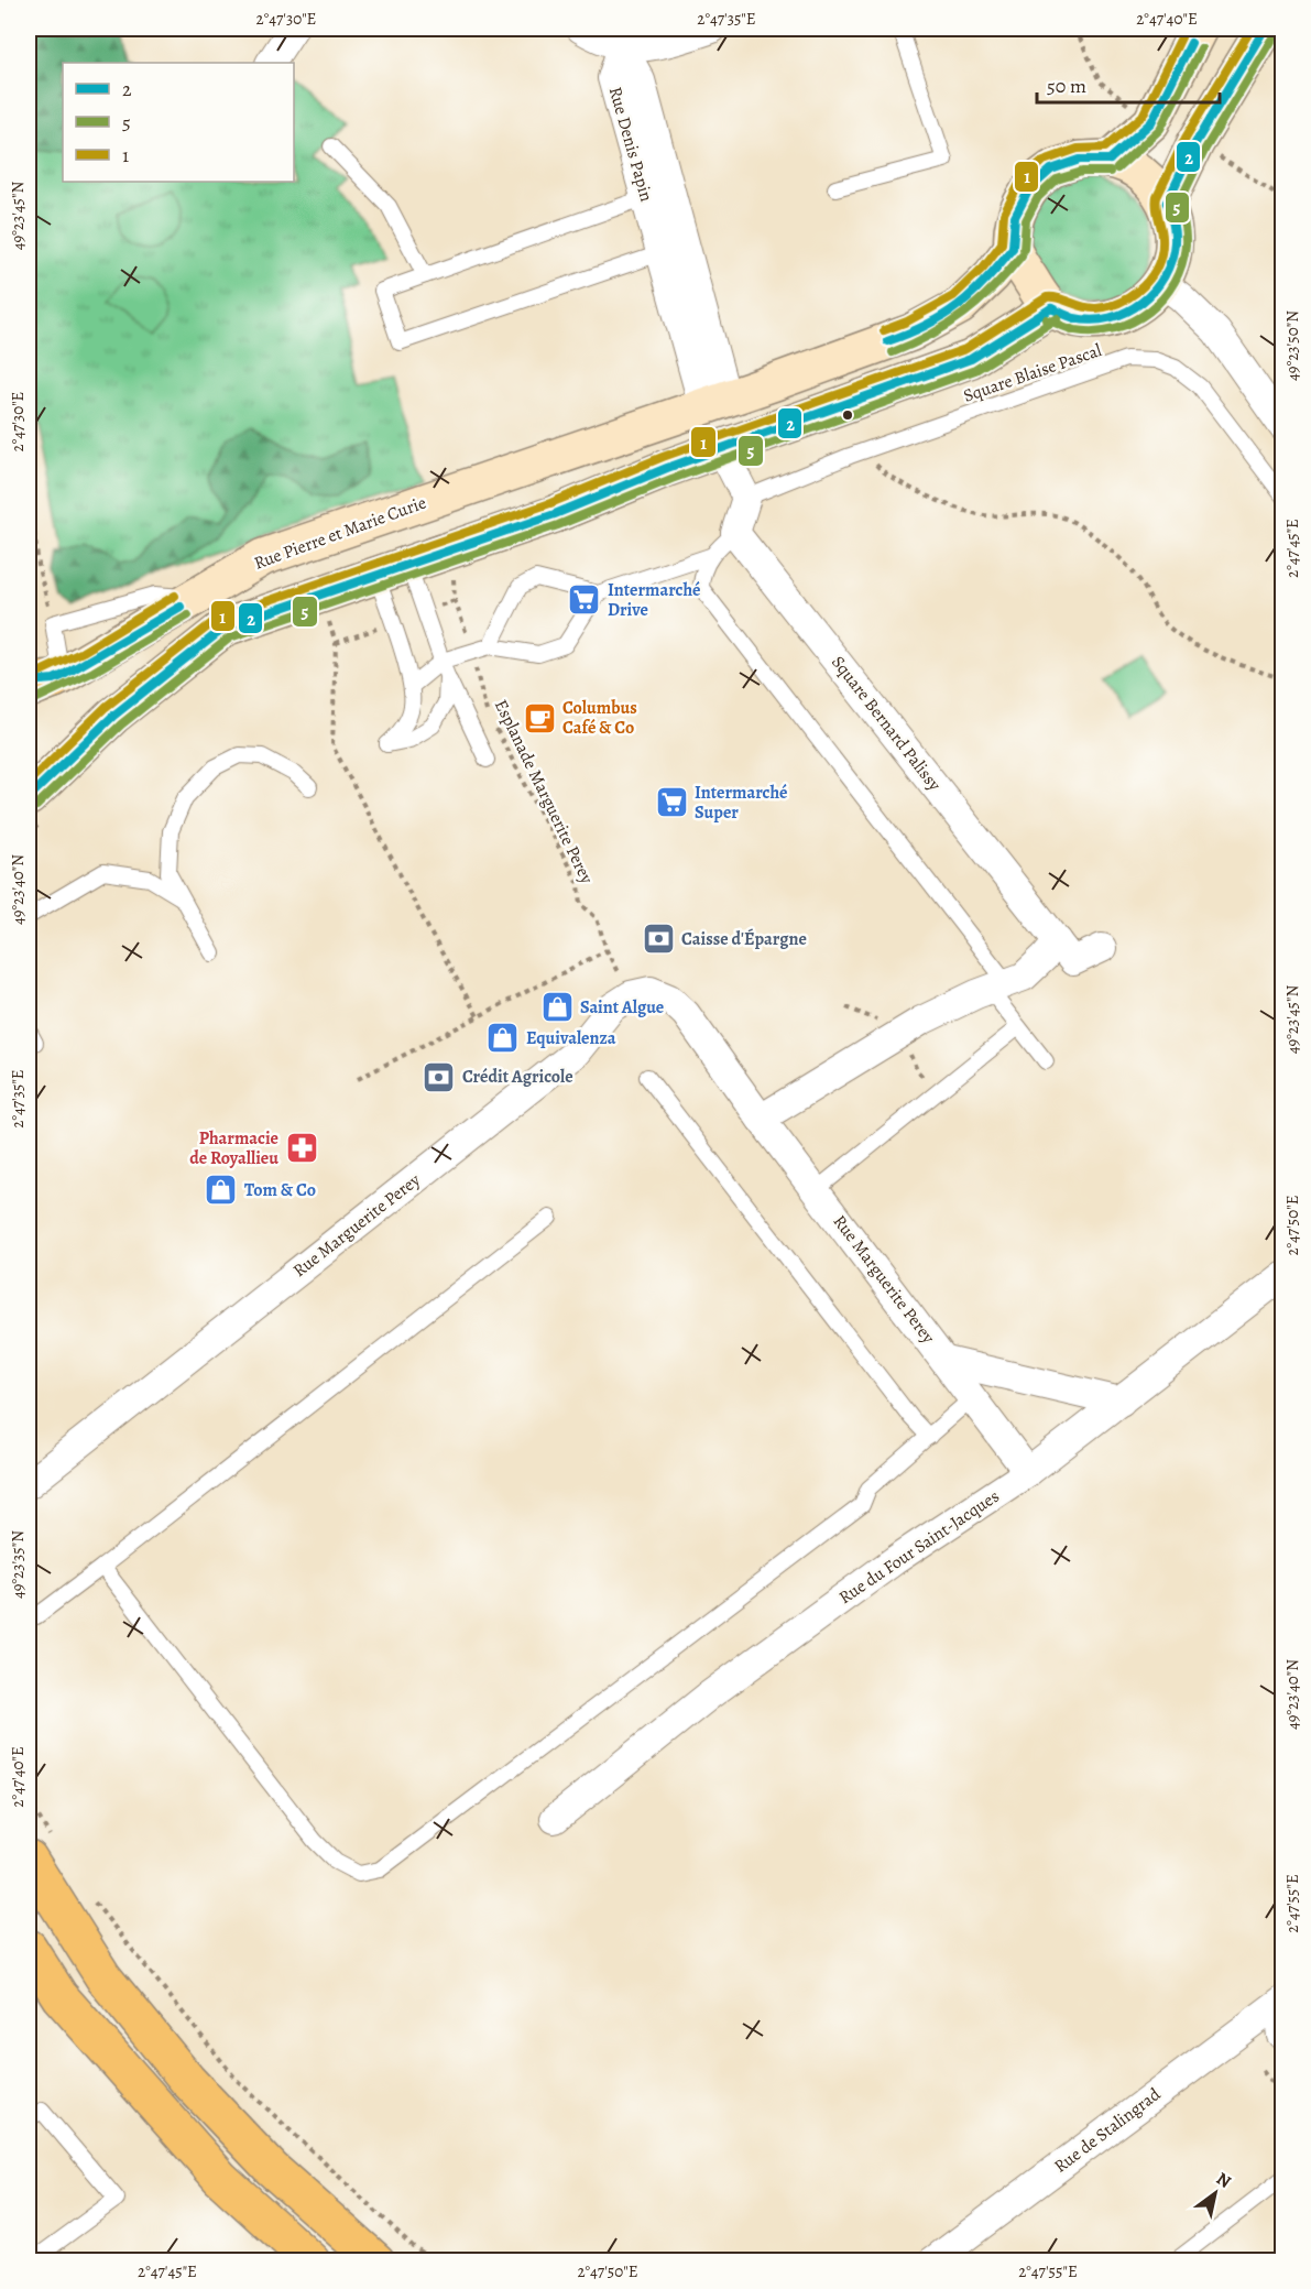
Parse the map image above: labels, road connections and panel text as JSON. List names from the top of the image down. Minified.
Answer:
{"streets":{"main road":["Rue Pierre et Marie Curie"],"street":["Rue Denis Papin","Square Bernard Palissy","Rue Marguerite Perey","Rue du Four Saint-Jacques","Rue de Stalingrad"],"lane":["Square Blaise Pascal"],"path":["Esplanade Marguerite Perey"]},"crossings":[["Rue Denis Papin","Rue Pierre et Marie Curie"],["Esplanade Marguerite Perey","Rue Marguerite Perey"],["Rue Marguerite Perey","Rue du Four Saint-Jacques"]],"places":{"supermarket":["Intermarché Drive","Intermarché Super"],"cafe":["Columbus Café & Co"],"bank":["Caisse d'Épargne","Crédit Agricole"],"shop":["Saint Algue","Equivalenza","Tom & Co"],"pharmacy":["Pharmacie de Royallieu"]},"lines":["transit line 2","transit line 1","transit line 5"],"legend":["2","5","1"],"scale_bar":"50 m","north":"top right","coordinates":["2°47'30\"E","2°47'35\"E","2°47'40\"E","49°23'45\"N","49°23'50\"N","2°47'45\"E","49°23'40\"N","2°47'50\"E","49°23'35\"N","2°47'55\"E"]}
